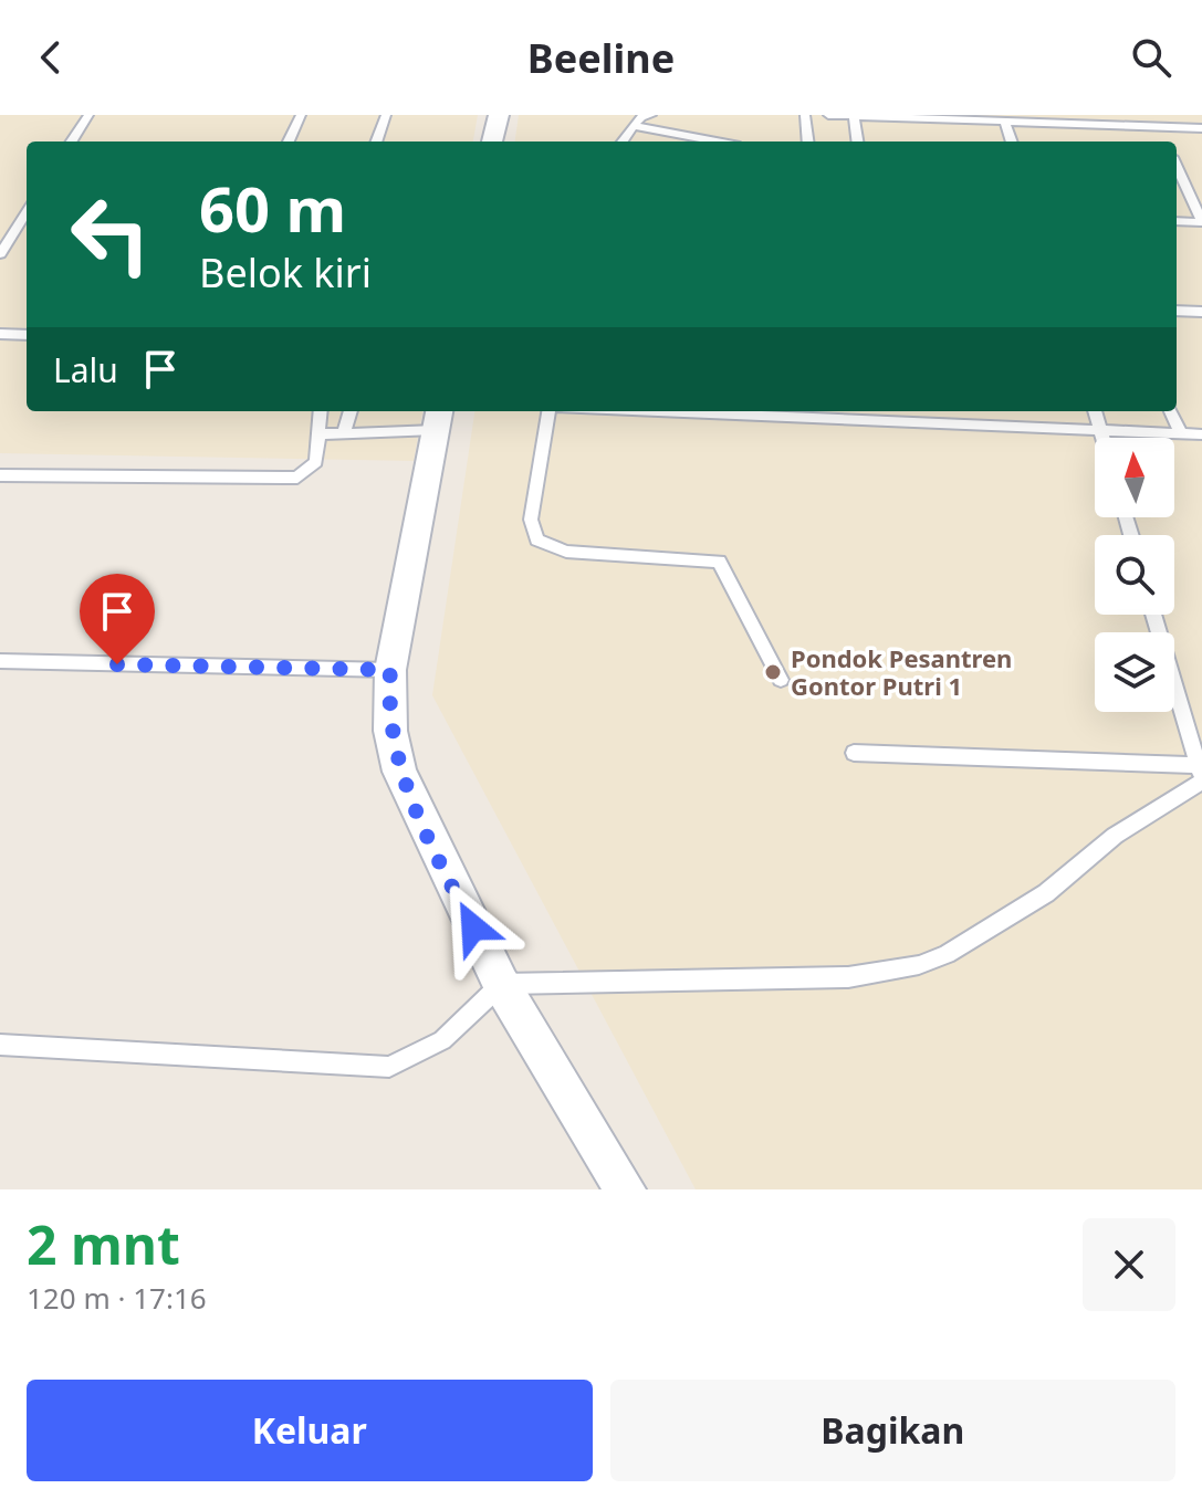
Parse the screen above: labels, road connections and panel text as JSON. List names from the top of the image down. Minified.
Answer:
{"places":["Pondok Pesantren Gontor Putri 1"],"north":"top","page":{"header":"Beeline","turn":["60 m","Belok kiri"],"then":"Lalu","heading":["2 mnt","120 m · 17:16"],"buttons":["Keluar","Bagikan"]}}
